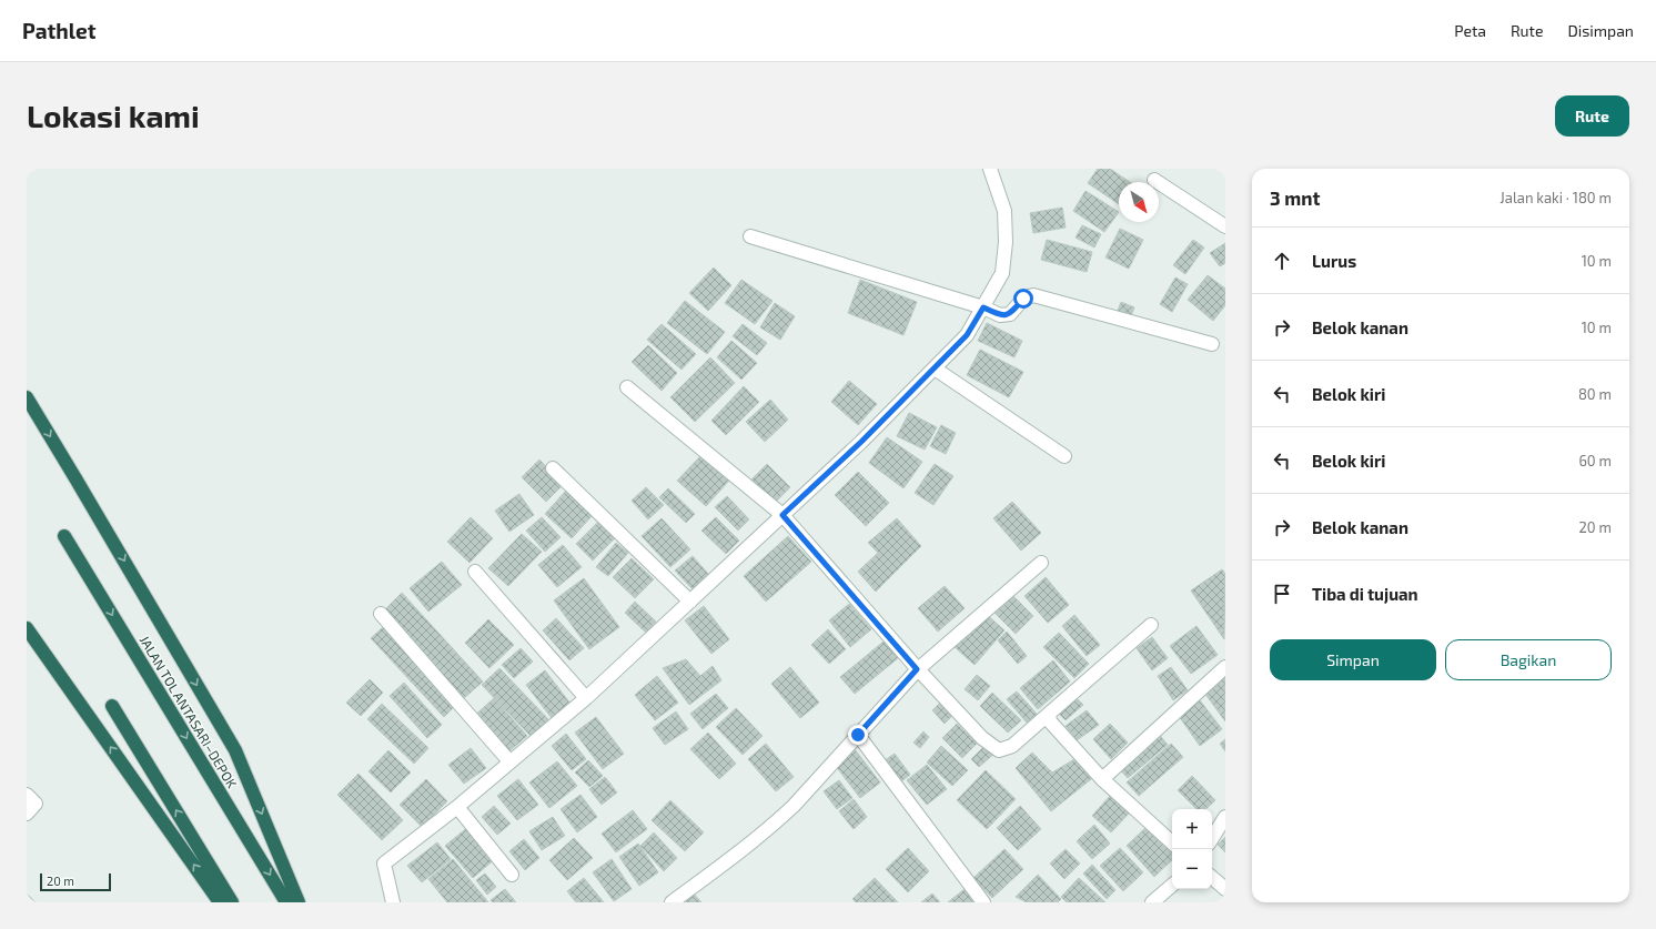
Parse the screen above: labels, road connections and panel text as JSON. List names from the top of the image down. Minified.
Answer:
{"streets":{"highway":["JALAN TOL ANTASARI–DEPOK"]},"scale_bar":"20 m","north":"bottom right","page":{"header":"Pathlet","nav":["Peta","Rute","Disimpan"],"buttons":["Rute",["Simpan","Bagikan"]],"title":"Lokasi kami","heading":["3 mnt","Jalan kaki · 180 m"],"list":[["Lurus","10 m"],["Belok kanan","10 m"],["Belok kiri","80 m"],["Belok kiri","60 m"],["Belok kanan","20 m"],"Tiba di tujuan"],"map_buttons":["+","−"],"scale":"20 m"}}
